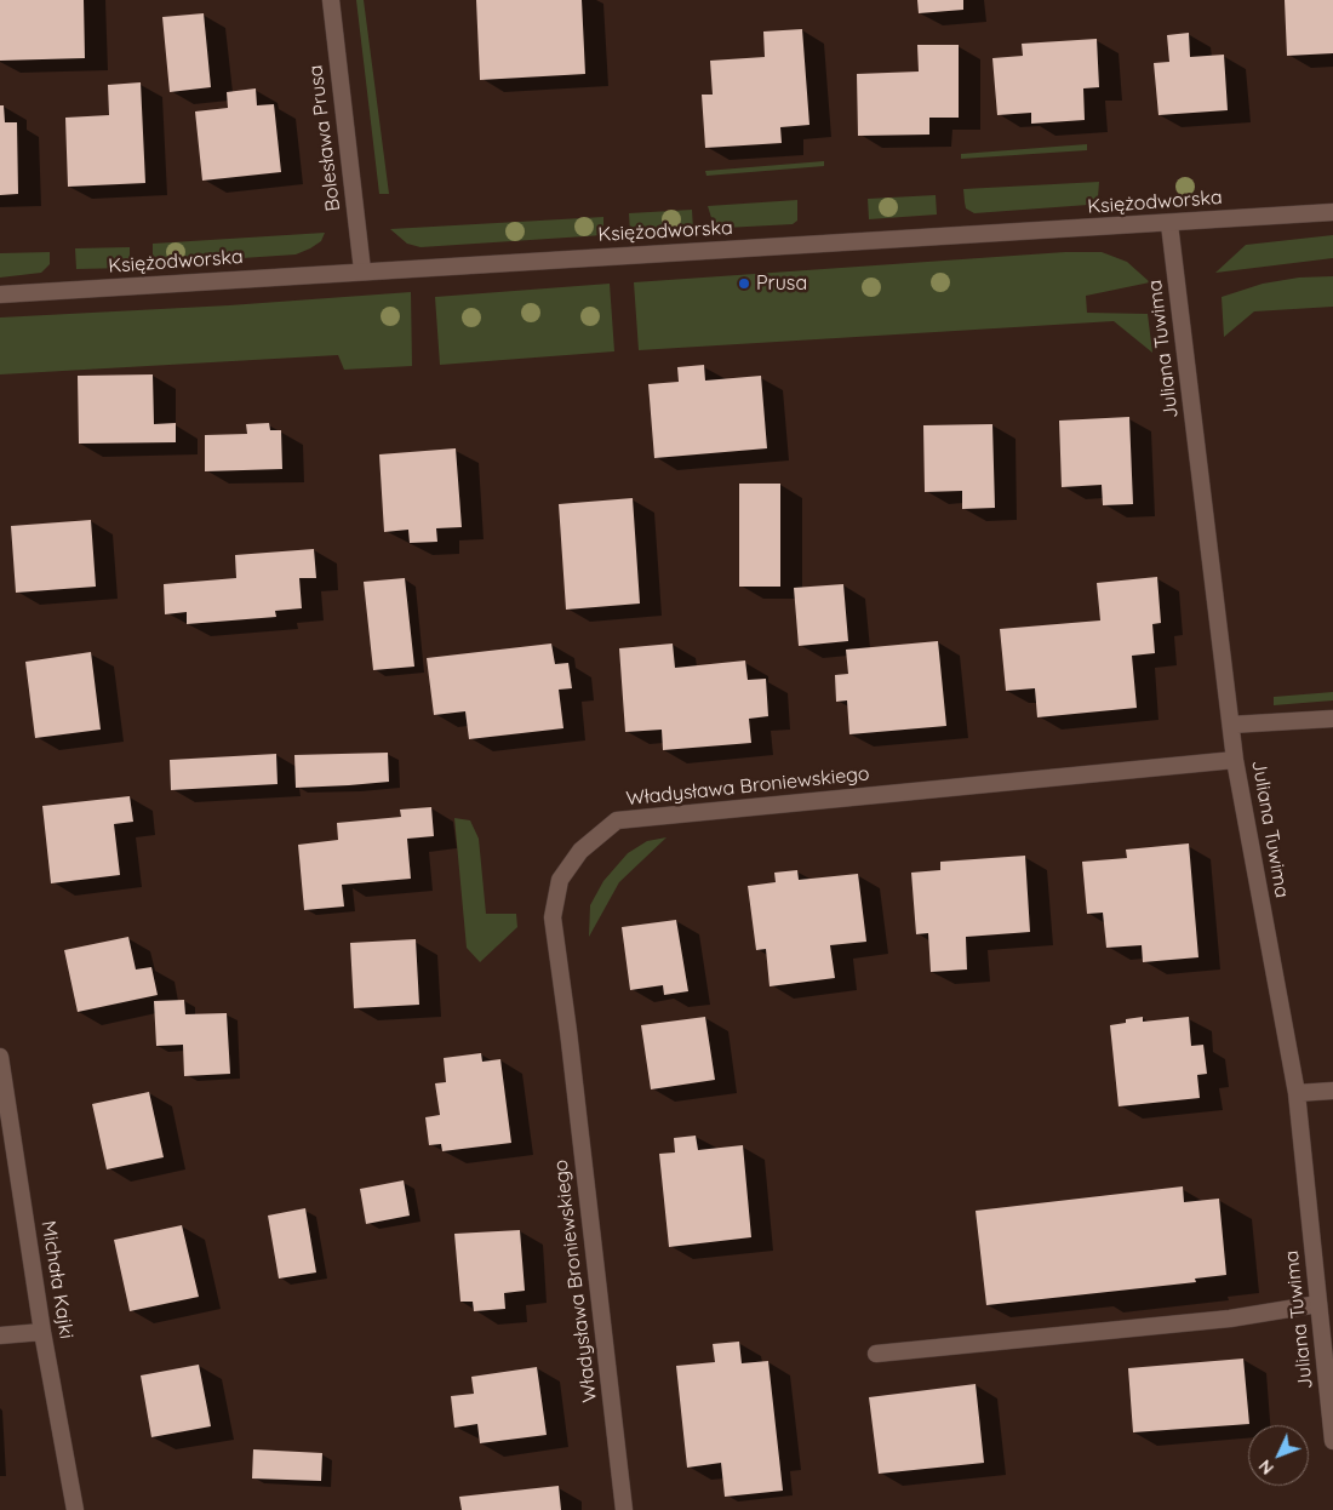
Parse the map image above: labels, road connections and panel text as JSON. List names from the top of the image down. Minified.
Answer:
{"streets":{"street":["Bolesława Prusa","Księżodworska","Juliana Tuwima","Władysława Broniewskiego","Michała Kajki"]},"crossings":[["Bolesława Prusa","Księżodworska"],["Księżodworska","Juliana Tuwima"],["Juliana Tuwima","Władysława Broniewskiego"]],"places":["Prusa"],"north":"bottom left"}
